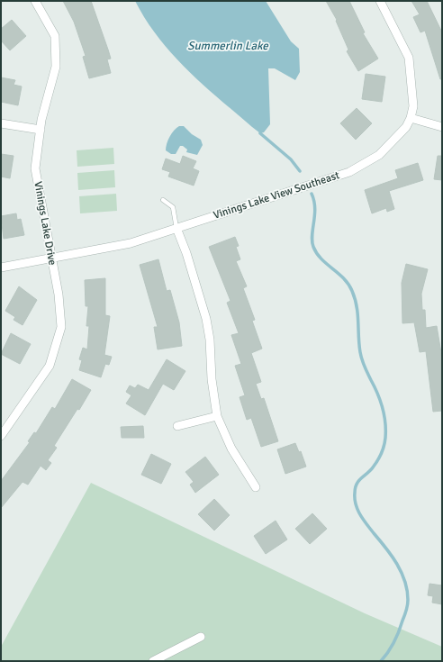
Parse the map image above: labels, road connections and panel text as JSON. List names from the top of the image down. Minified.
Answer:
{"streets":{"street":["Vinings Lake View Southeast","Vinings Lake Drive"]},"crossings":[["Vinings Lake View Southeast","Vinings Lake Drive"]],"water":["Summerlin Lake"]}
